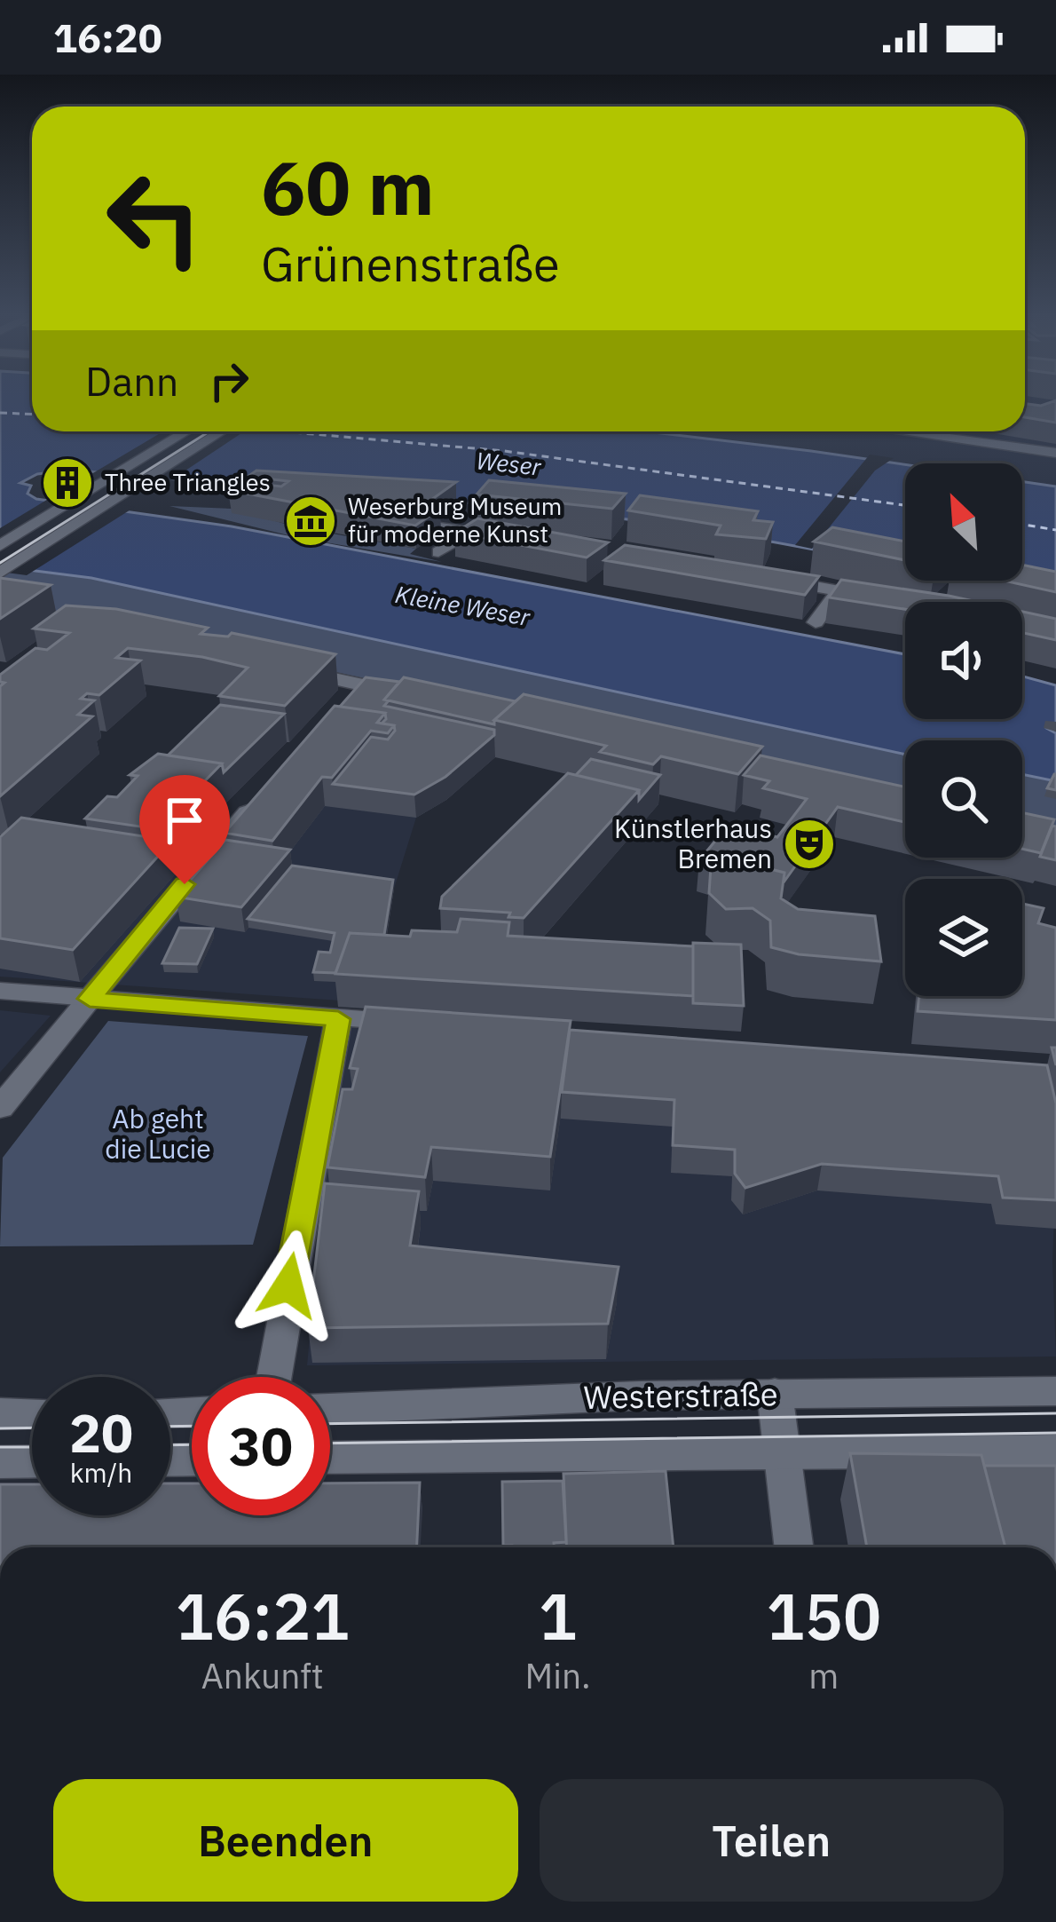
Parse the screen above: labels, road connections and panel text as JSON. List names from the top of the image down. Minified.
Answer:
{"streets":{"street":["Westerstraße"]},"water":["Weser","Kleine Weser"],"parks":["Ab geht die Lucie"],"places":{"building":["Three Triangles"],"museum":["Weserburg Museum für moderne Kunst"],"theatre":["Künstlerhaus Bremen"]},"north":"top left","page":{"status":"16:20","turn":["60 m","Grünenstraße"],"then":"Dann","speed":"20 km/h","limit":"30","eta":["16:21","Ankunft","1","Min.","150","m"],"buttons":["Beenden","Teilen"]}}
